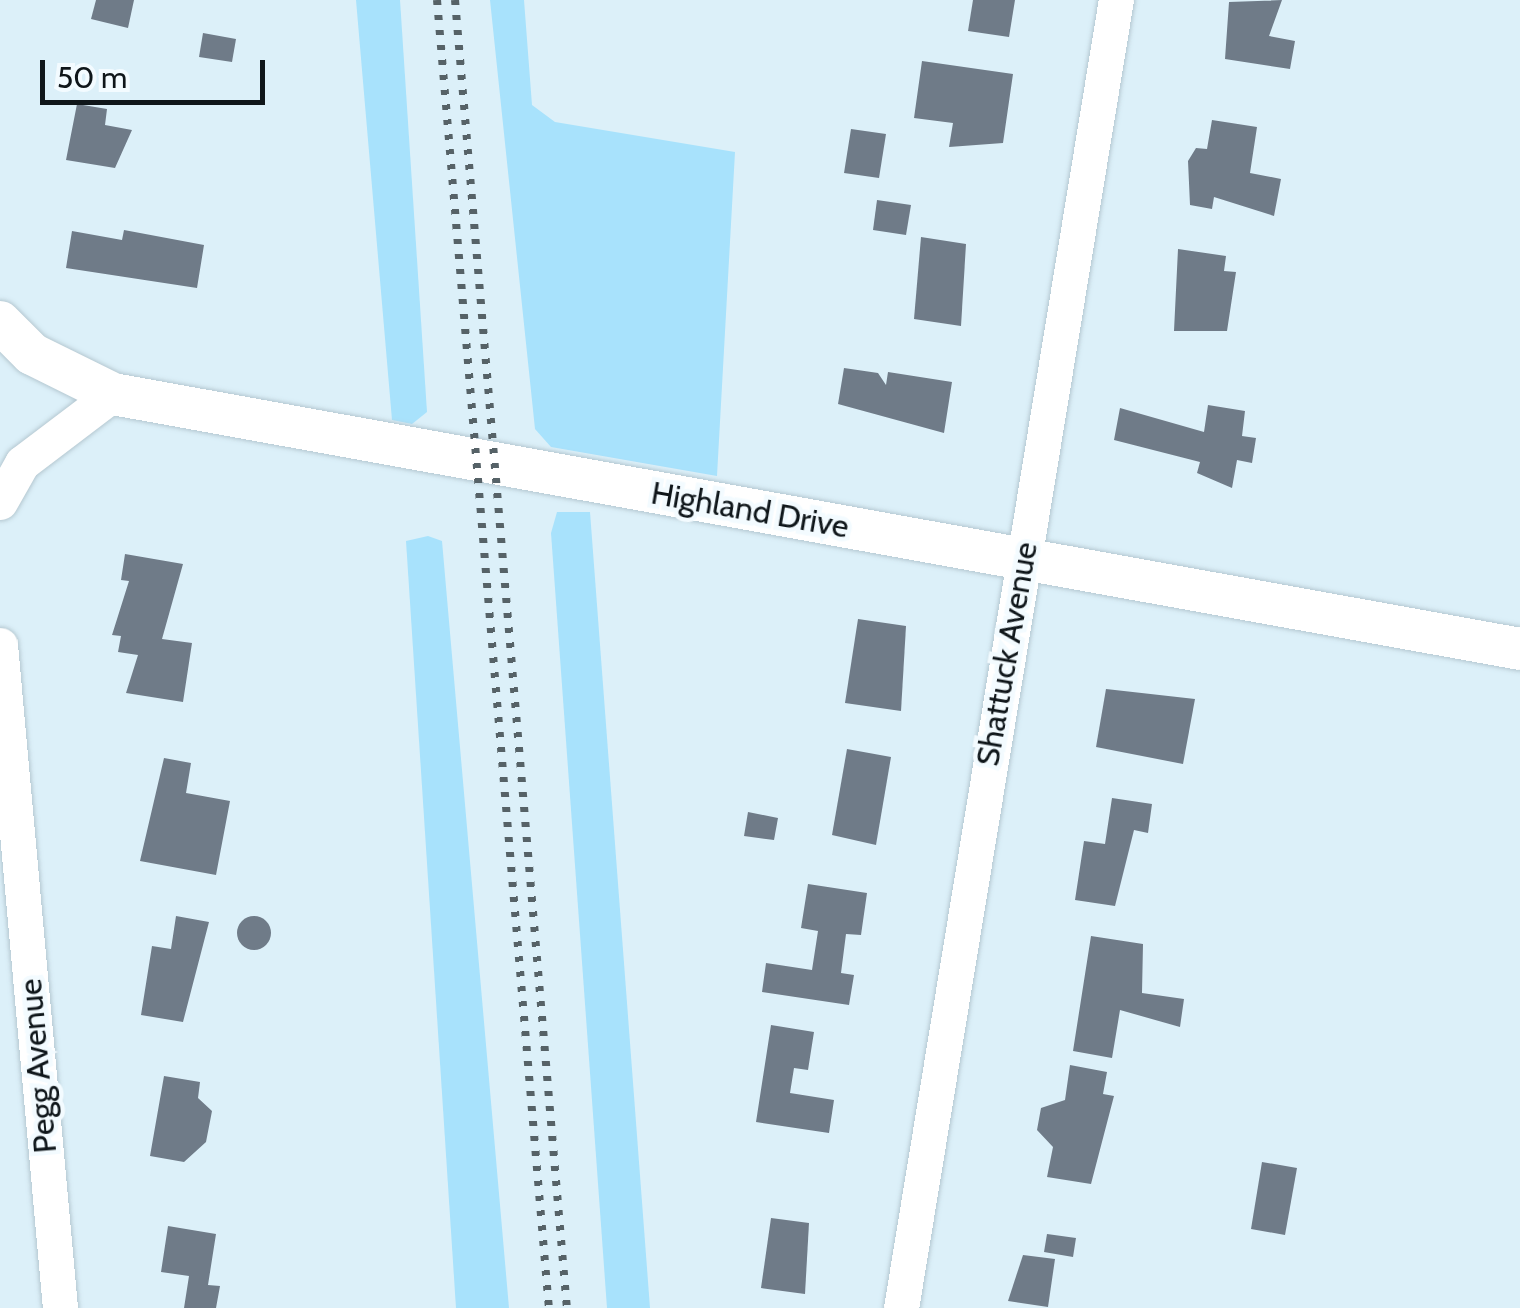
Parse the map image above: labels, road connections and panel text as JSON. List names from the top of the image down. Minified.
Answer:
{"streets":{"street":["Highland Drive","Shattuck Avenue","Pegg Avenue"]},"crossings":[["Highland Drive","Shattuck Avenue"]],"scale_bar":"50 m"}
